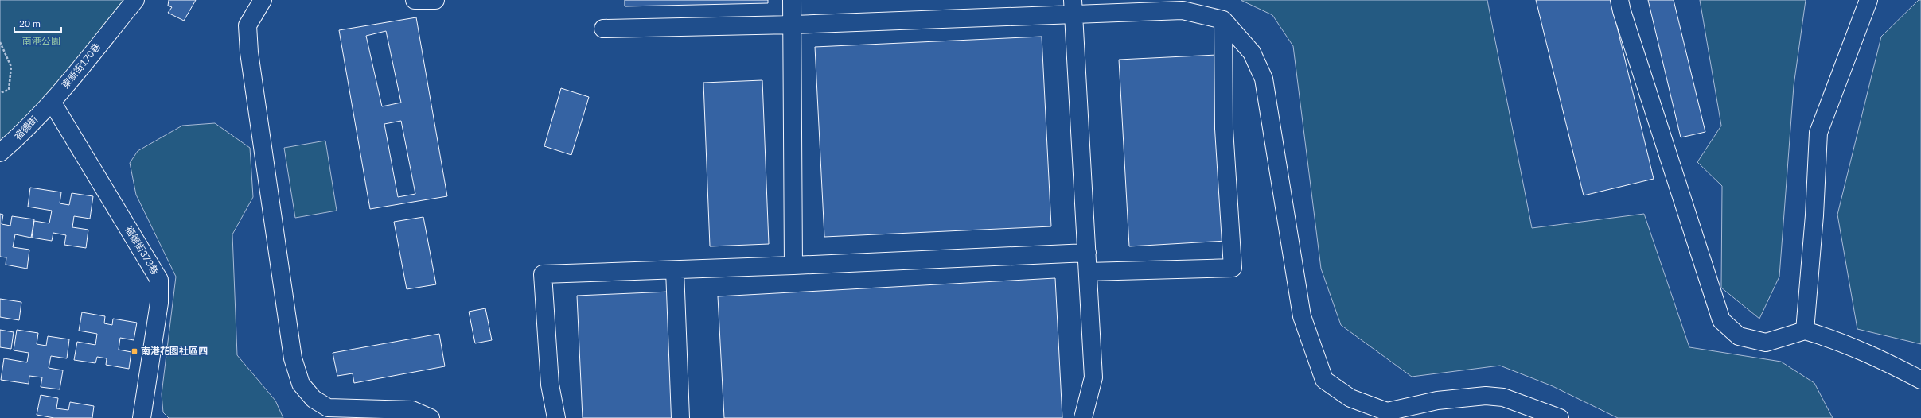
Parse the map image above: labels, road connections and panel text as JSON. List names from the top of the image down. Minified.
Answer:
{"streets":{"street":["東新街170巷","福德街","福德街373巷"]},"crossings":[["東新街170巷","福德街"],["東新街170巷","福德街373巷"],["福德街","福德街373巷"]],"parks":["南港公園"],"places":{"transit":["南港花園社區四"]},"scale_bar":"20 m"}
